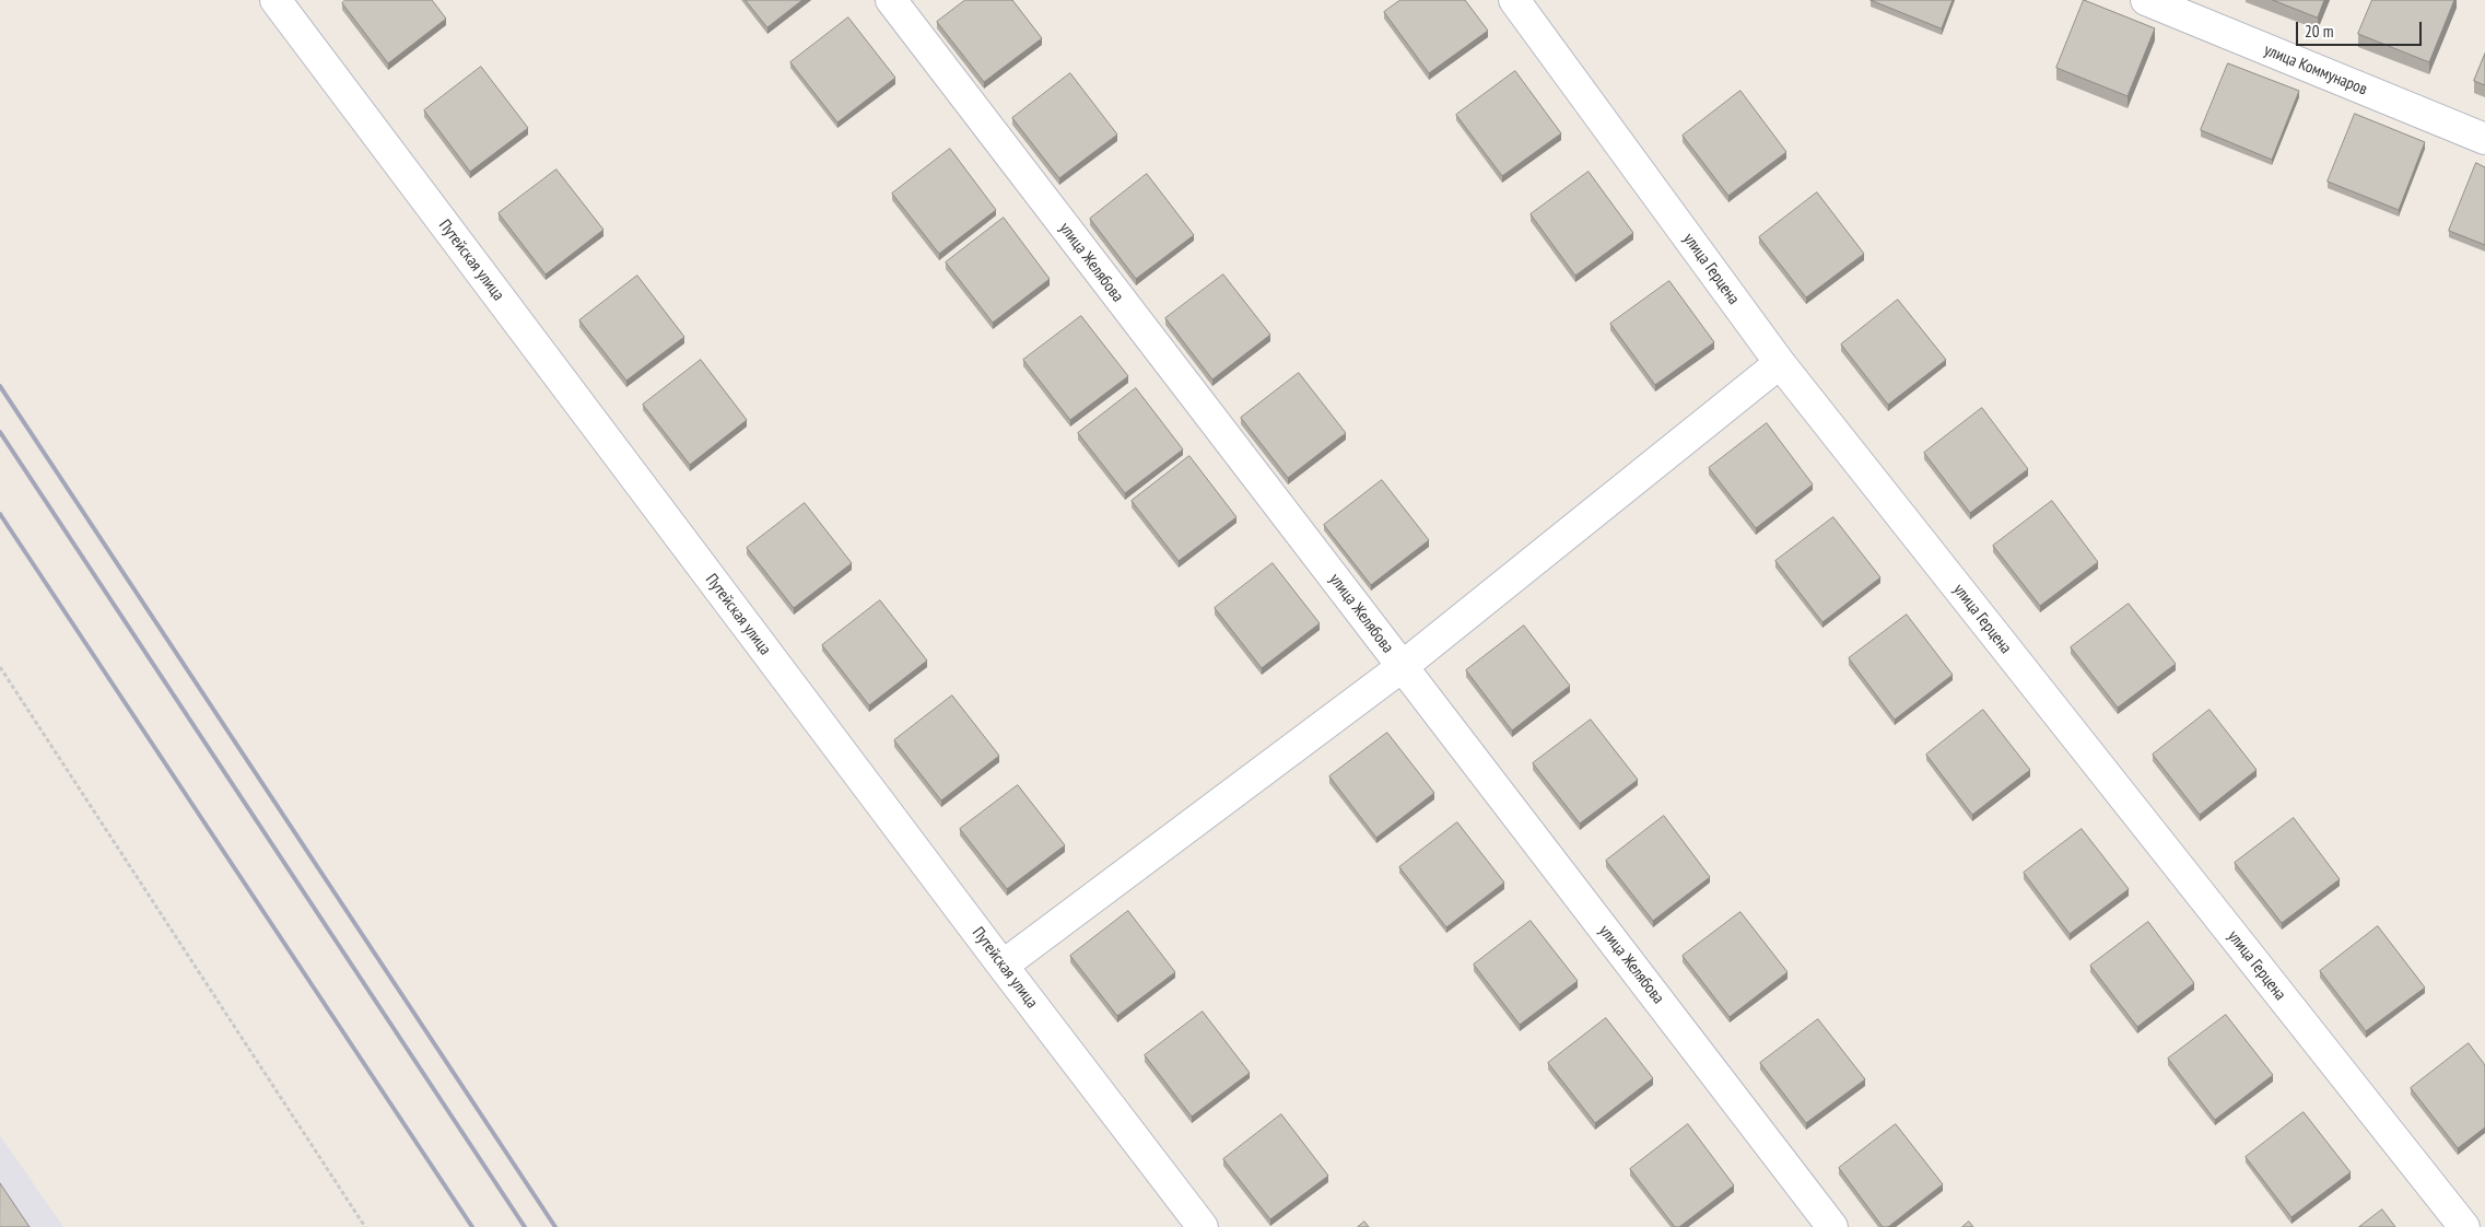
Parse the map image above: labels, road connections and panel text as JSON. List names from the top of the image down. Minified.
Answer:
{"streets":{"street":["улица Коммунаров","Путейская улица","улица Желябова","улица Герцена"]},"scale_bar":"20 m"}
